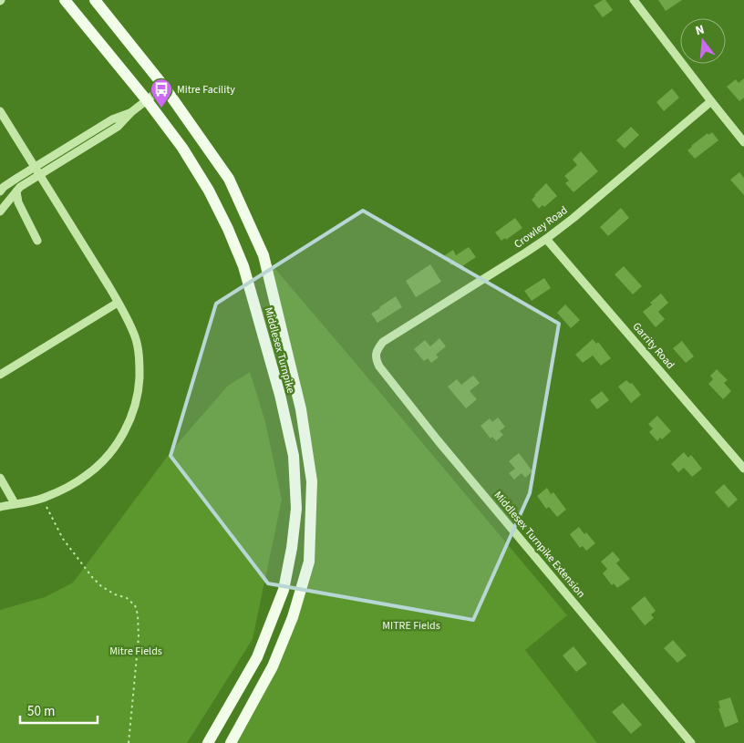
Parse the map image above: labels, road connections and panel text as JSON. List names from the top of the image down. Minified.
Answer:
{"streets":{"main road":["Middlesex Turnpike"],"street":["Crowley Road","Garrity Road","Middlesex Turnpike Extension"]},"crossings":[["Crowley Road","Garrity Road"],["Crowley Road","Middlesex Turnpike Extension"]],"parks":["MITRE Fields","Mitre Fields"],"places":{"bus stop":["Mitre Facility"]},"scale_bar":"50 m","north":"top"}
